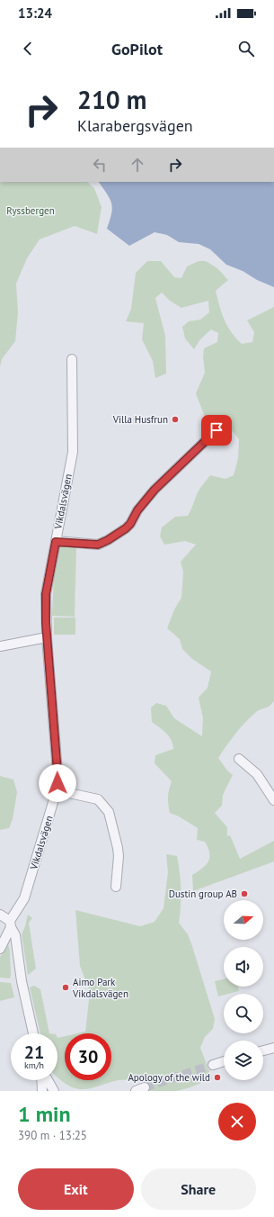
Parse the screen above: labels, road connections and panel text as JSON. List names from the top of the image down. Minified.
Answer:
{"streets":{"street":["Vikdalsvägen"]},"parks":["Ryssbergen"],"places":["Villa Husfrun","Dustin group AB","Aimo Park Vikdalsvägen","Apology of the wild"],"north":"right","page":{"status":"13:24","header":"GoPilot","turn":["210 m","Klarabergsvägen"],"speed":"21 km/h","limit":"30","heading":["1 min","390 m · 13:25"],"buttons":["Exit","Share"]}}
